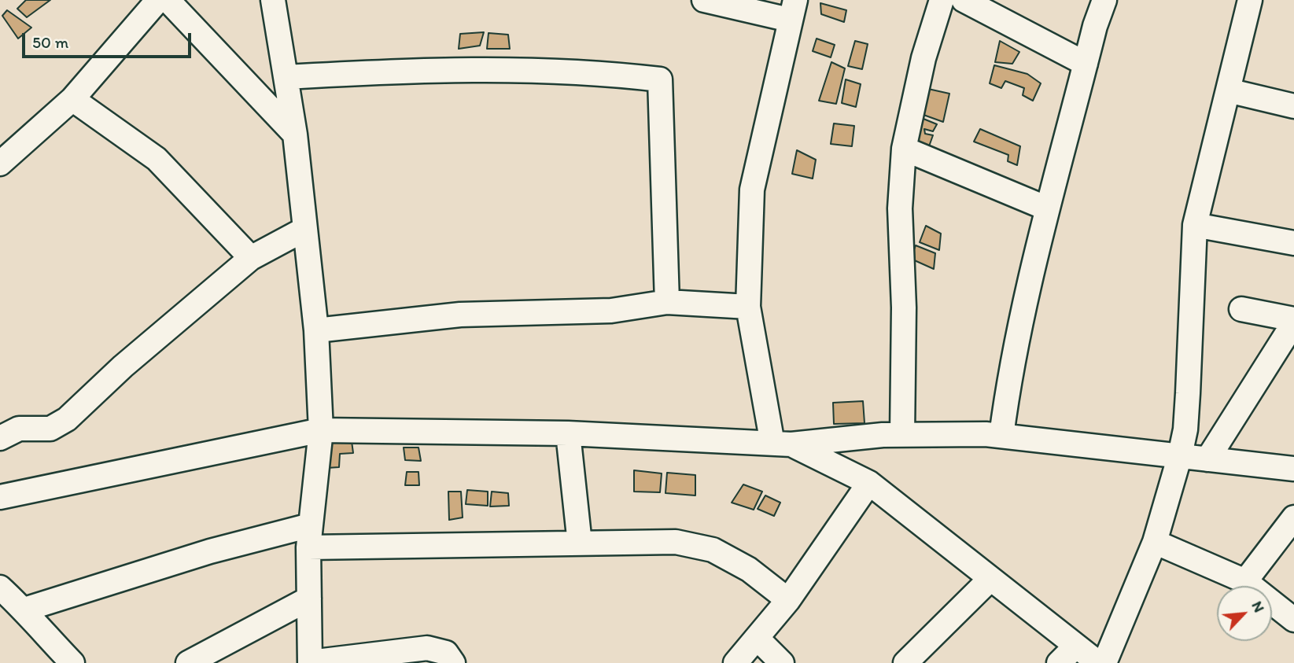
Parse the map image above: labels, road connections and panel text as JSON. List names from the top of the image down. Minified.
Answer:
{"scale_bar":"50 m","north":"top right"}
